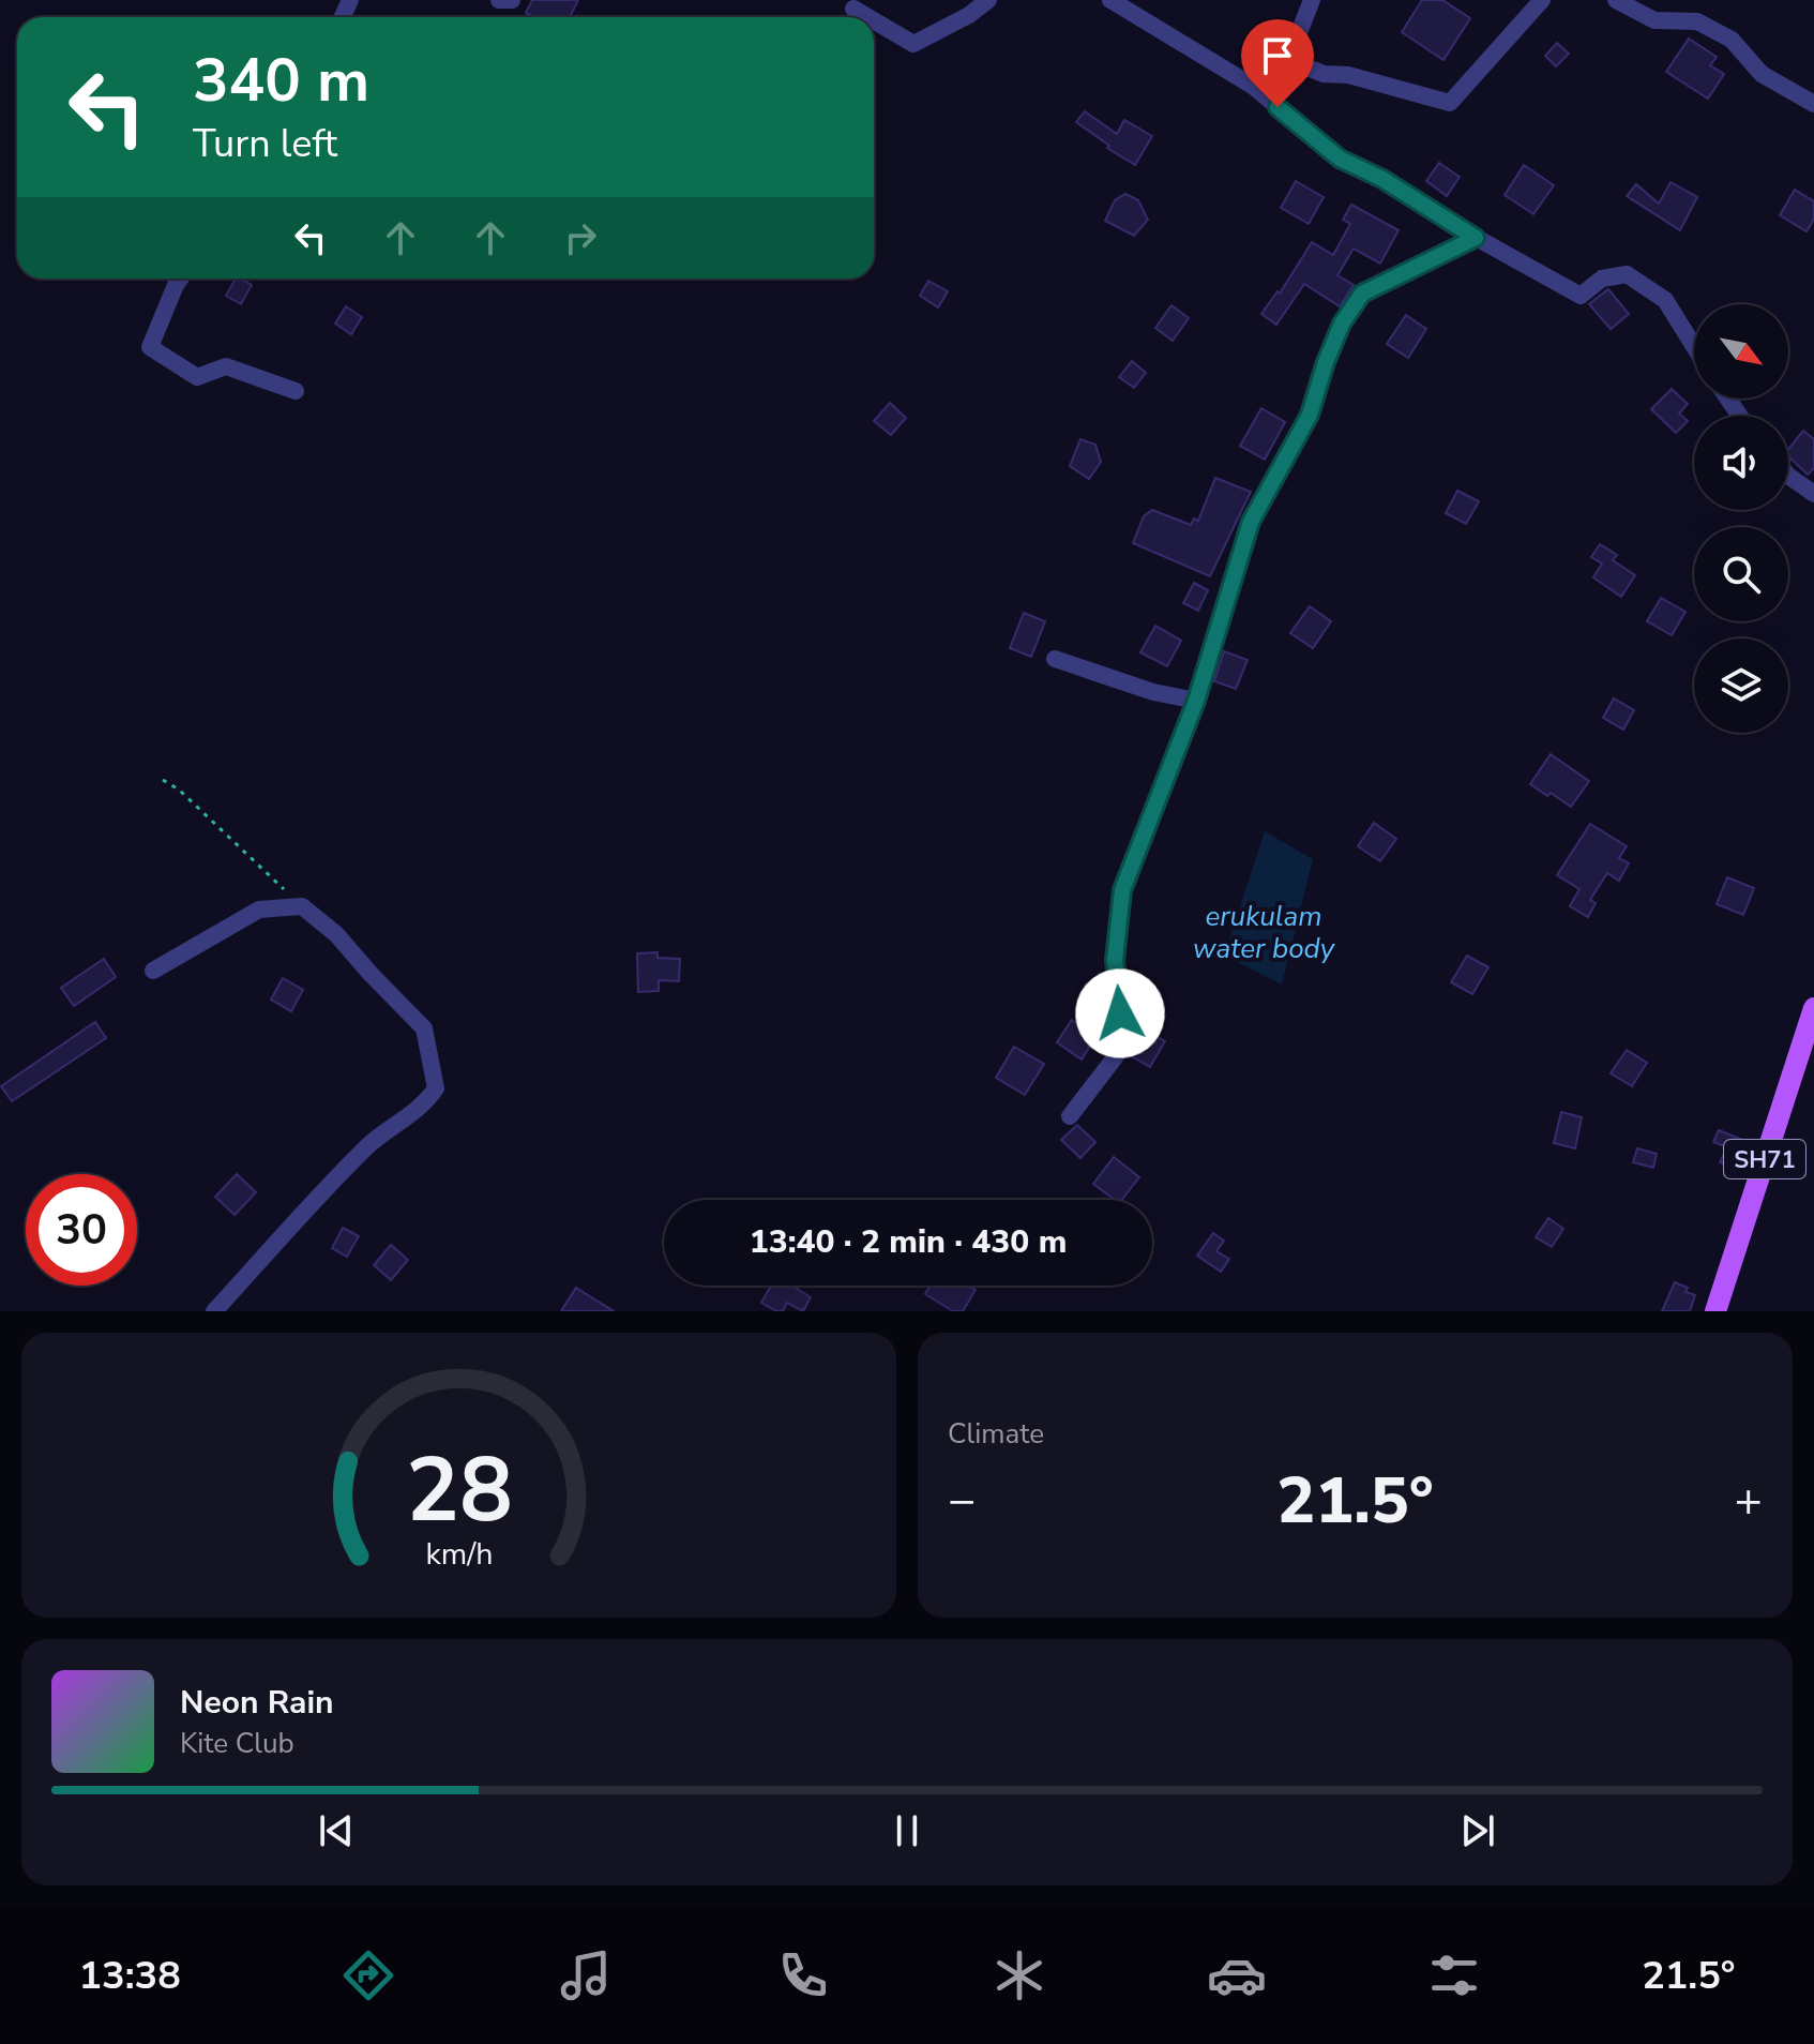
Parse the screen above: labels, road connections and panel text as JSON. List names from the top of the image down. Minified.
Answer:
{"streets":{"main road":["SH71"]},"water":["erukulam water body"],"north":"bottom right","page":{"turn":["340 m","Turn left"],"limit":"30","trip":"13:40 · 2 min · 430 m","tile":"Climate","heat":["−","21.5°","+"],"song":["Neon Rain","Kite Club"],"tabs":["13:38","21.5°"],"gauge":["28","km/h"]}}
